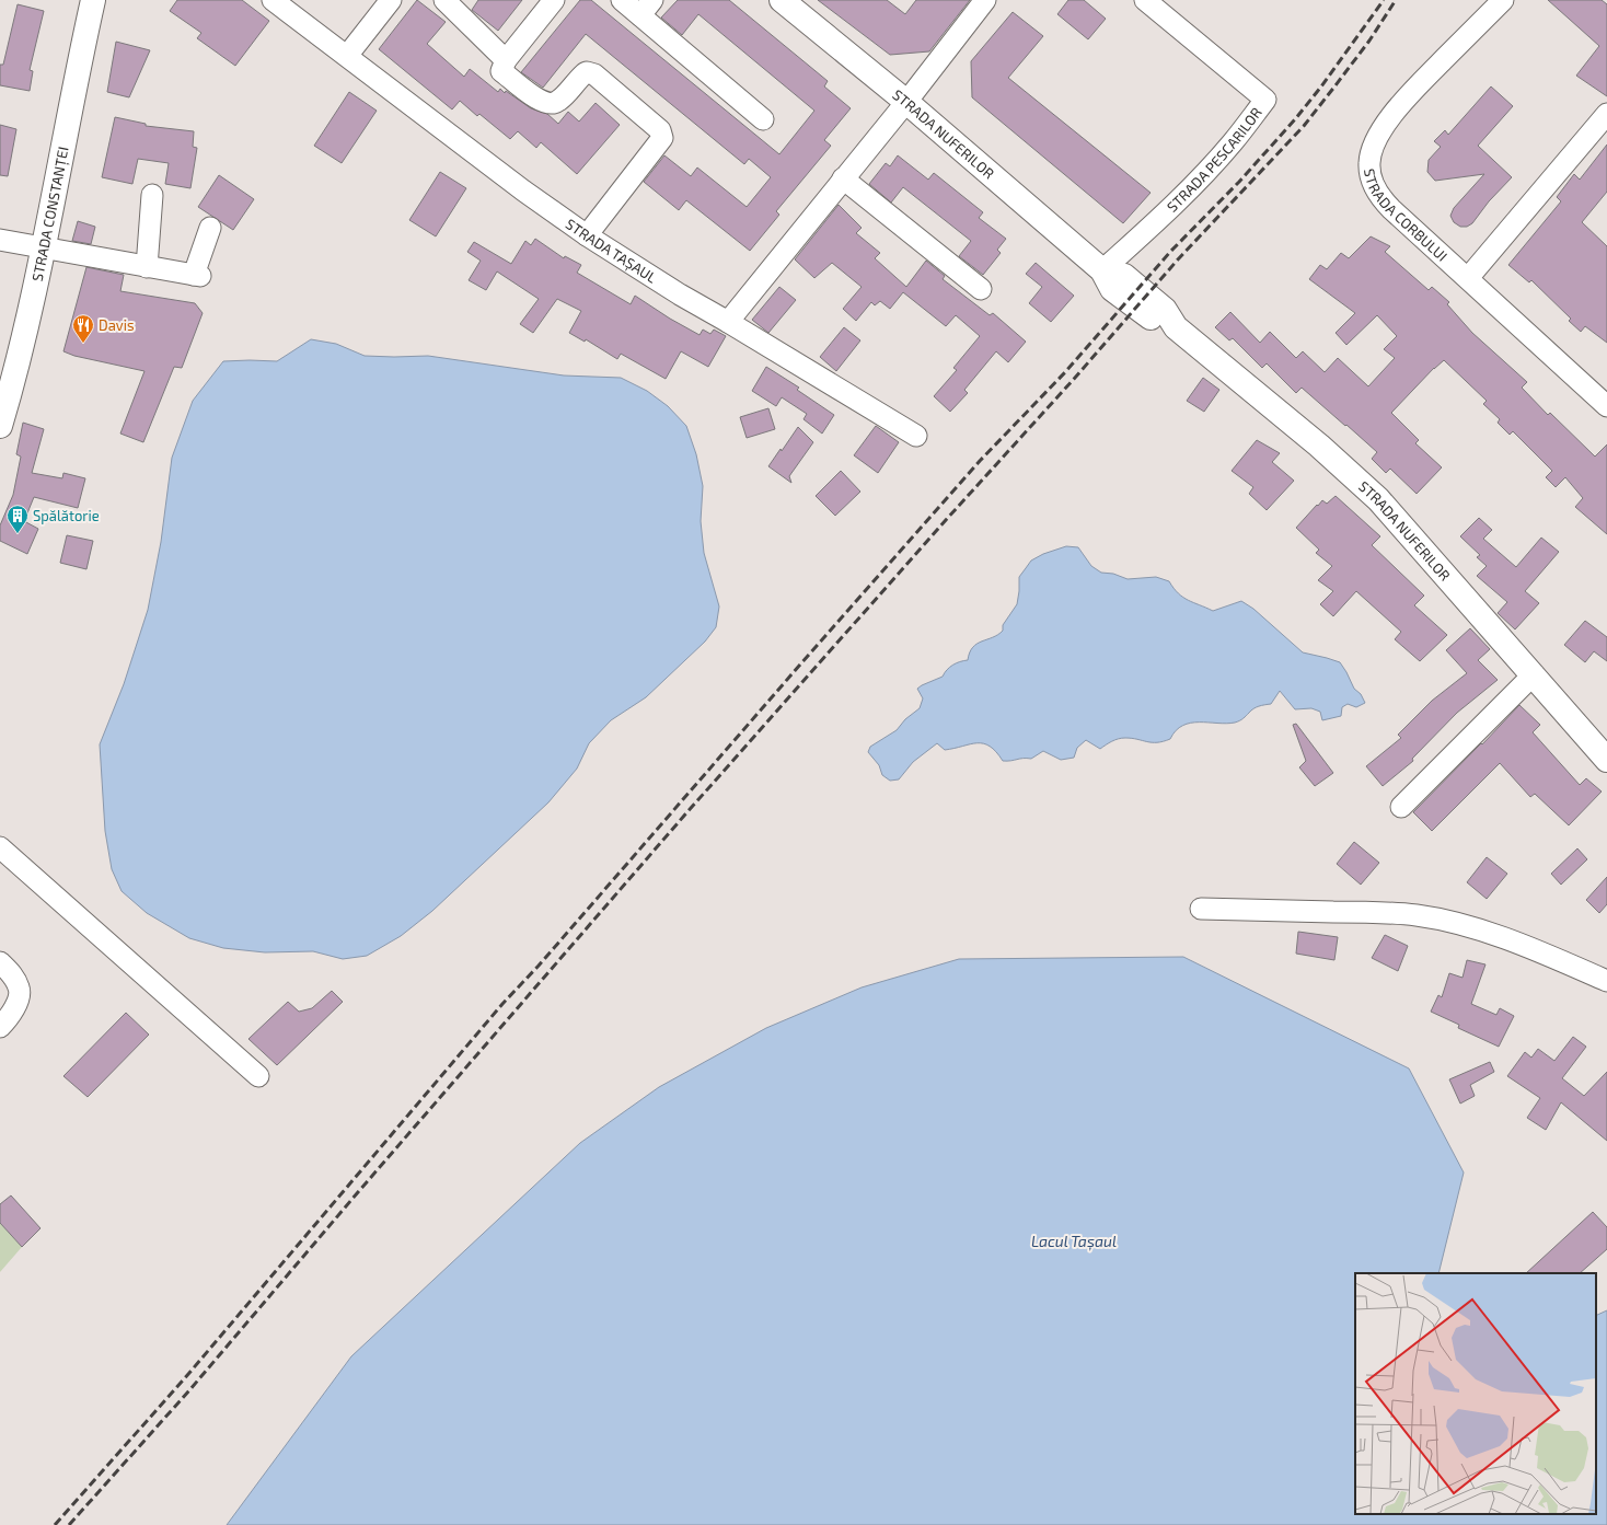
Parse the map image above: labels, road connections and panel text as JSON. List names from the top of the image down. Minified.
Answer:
{"streets":{"street":["STRADA NUFERILOR","STRADA PESCARILOR","STRADA CORBULUI","STRADA CONSTANȚEI","STRADA TAȘAUL"]},"crossings":[["STRADA NUFERILOR","STRADA PESCARILOR"]],"water":["Lacul Tașaul"],"places":{"restaurant":["Davis"],"building":["Spălătorie"]}}
